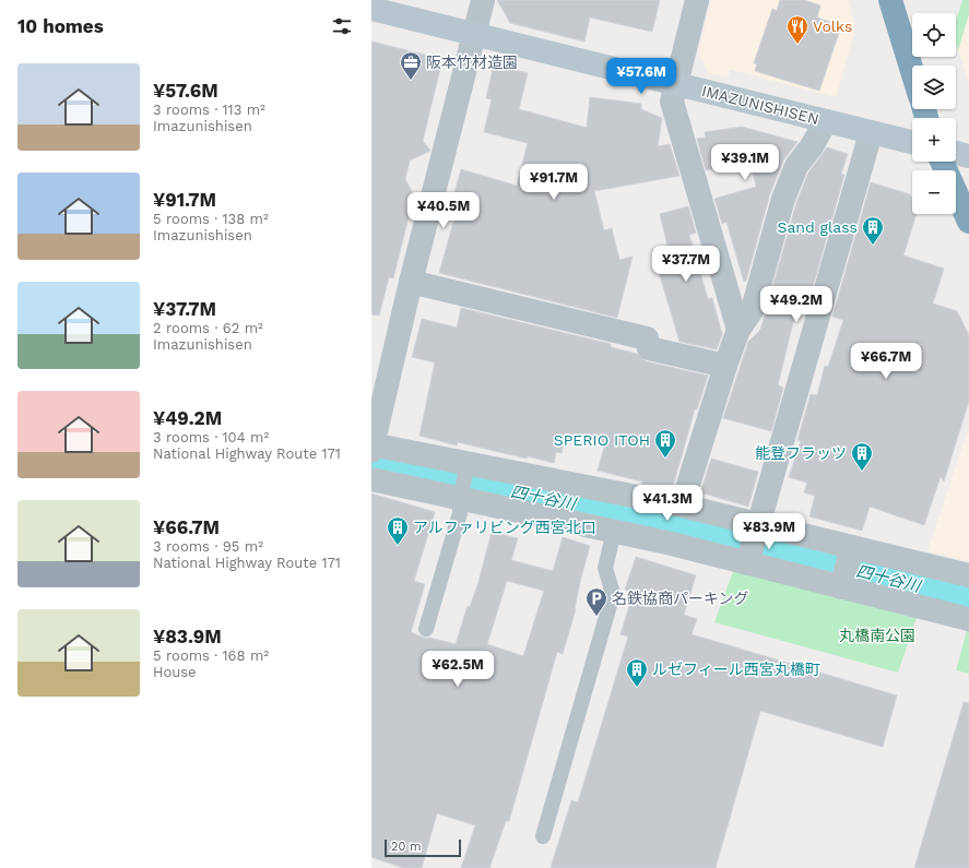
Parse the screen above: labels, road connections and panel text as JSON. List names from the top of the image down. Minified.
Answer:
{"streets":{"street":["IMAZUNISHISEN"]},"water":["四十谷川"],"parks":["丸橋南公園"],"places":{"restaurant":["Volks"],"office":["阪本竹材造園"],"building":["Sand glass","SPERIO ITOH","能登フラッツ","アルファリビング西宮北口","ルゼフィール西宮丸橋町"],"parking":["名鉄協商パーキング"]},"scale_bar":"20 m","page":{"heading":"10 homes","map_buttons":["+","−"],"list":[{"name":"¥57.6M","note":"3 rooms · 113 m² · Imazunishisen"},{"name":"¥91.7M","note":"5 rooms · 138 m² · Imazunishisen"},{"name":"¥37.7M","note":"2 rooms · 62 m² · Imazunishisen"},{"name":"¥49.2M","note":"3 rooms · 104 m² · National Highway Route 171"},{"name":"¥66.7M","note":"3 rooms · 95 m² · National Highway Route 171"},{"name":"¥83.9M","note":"5 rooms · 168 m² · House"}],"price":["¥57.6M","¥39.1M","¥91.7M","¥40.5M","¥37.7M","¥49.2M","¥66.7M","¥41.3M","¥83.9M","¥62.5M"],"scale":"20 m"}}
